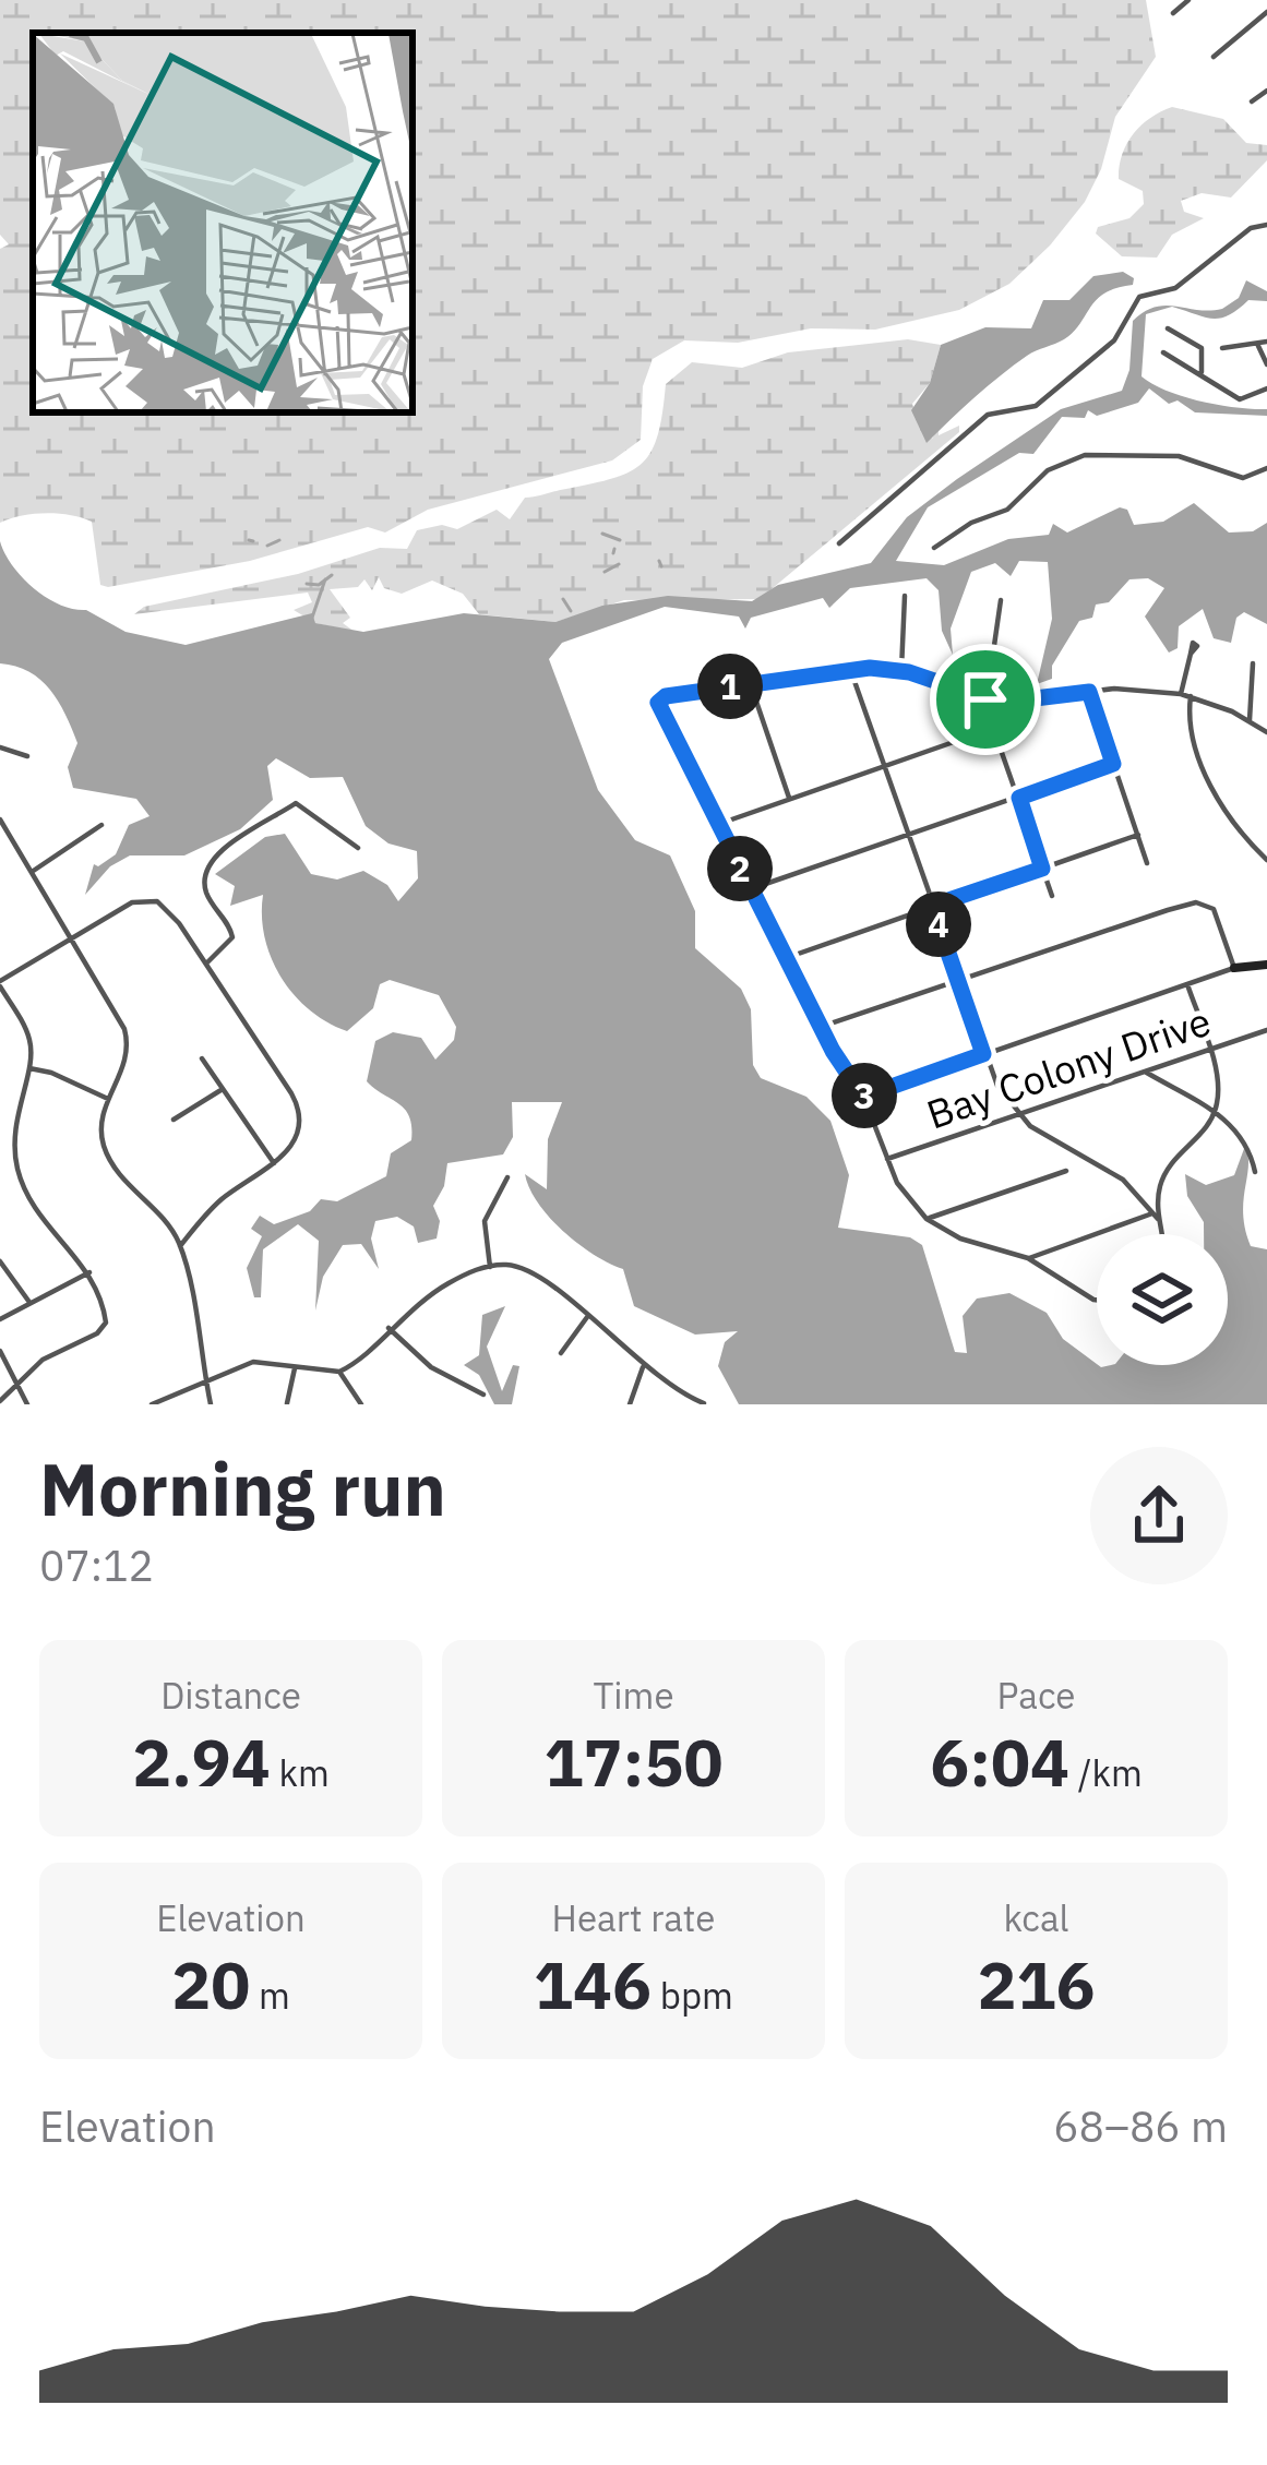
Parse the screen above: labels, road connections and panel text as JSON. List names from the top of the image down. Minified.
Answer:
{"streets":{"street":["Bay Colony Drive"]},"page":{"pins":["1","2","4","3"],"heading":["Morning run","07:12"],"stats":[["Distance","2.94 km"],["Time","17:50"],["Pace","6:04 /km"],["Elevation","20 m"],["Heart rate","146 bpm"],["kcal","216"]],"chart":["Elevation","68–86 m"]}}
